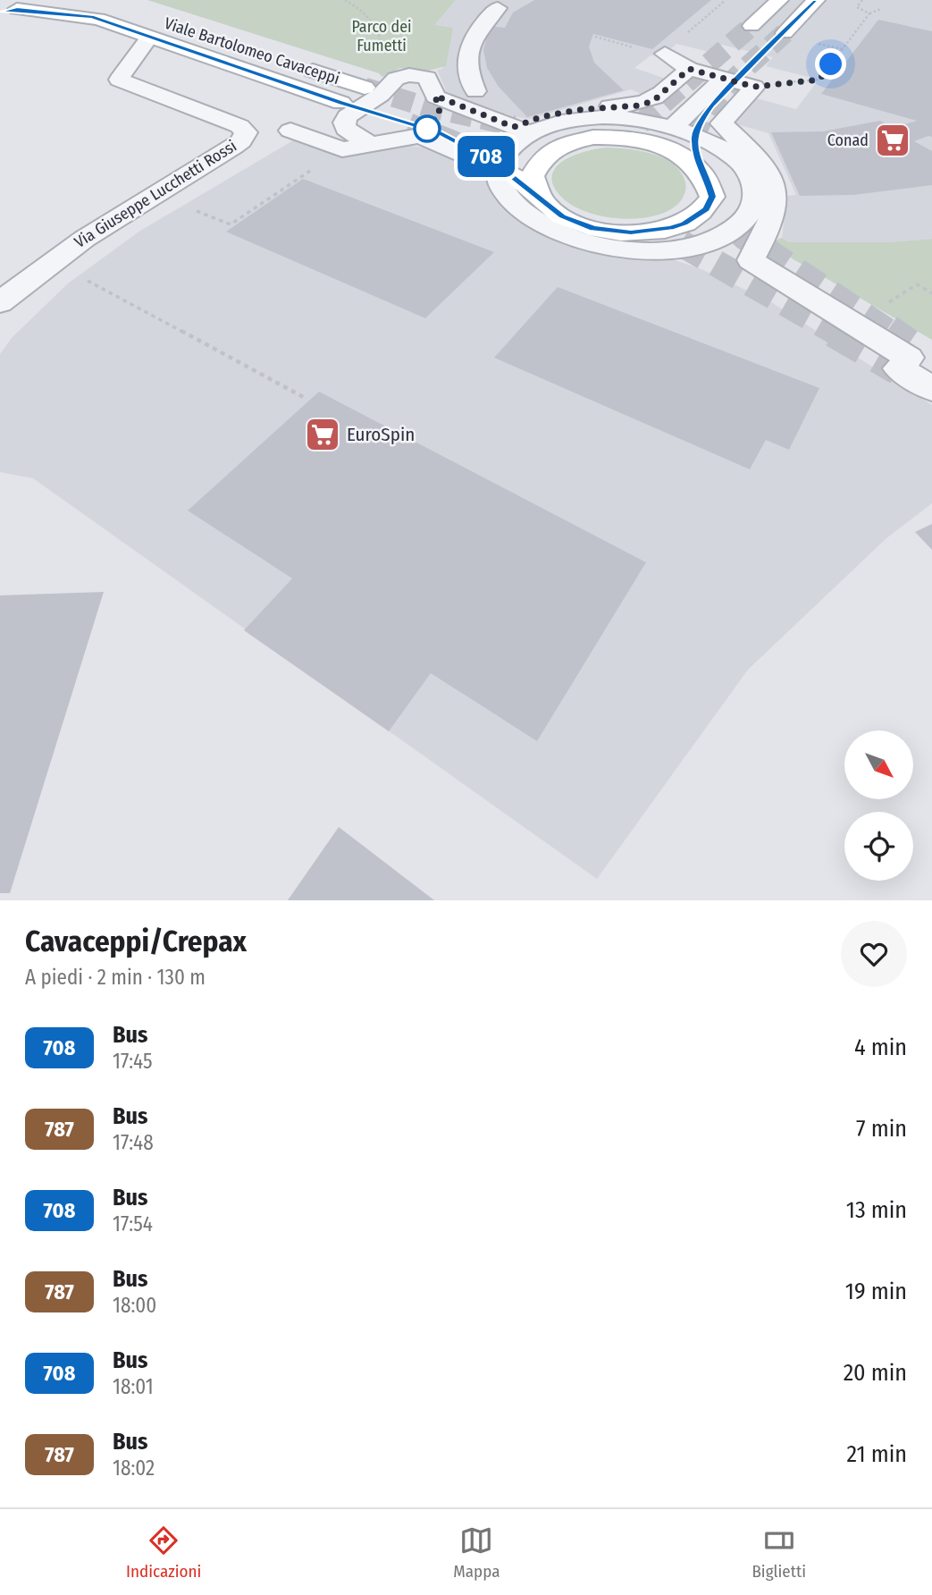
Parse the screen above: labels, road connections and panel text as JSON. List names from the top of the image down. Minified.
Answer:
{"streets":{"street":["Viale Bartolomeo Cavaceppi","Via Giuseppe Lucchetti Rossi"]},"crossings":[["Viale Bartolomeo Cavaceppi","Via Giuseppe Lucchetti Rossi"]],"parks":["Parco dei Fumetti"],"places":{"supermarket":["Conad","EuroSpin"]},"lines":["bus line 708"],"north":"bottom right","page":{"on_map":"708","heading":["Cavaceppi/Crepax","A piedi · 2 min · 130 m"],"list":[{"mark":"708","name":"Bus","note":"17:45","value":"4 min"},{"mark":"787","name":"Bus","note":"17:48","value":"7 min"},{"mark":"708","name":"Bus","note":"17:54","value":"13 min"},{"mark":"787","name":"Bus","note":"18:00","value":"19 min"},{"mark":"708","name":"Bus","note":"18:01","value":"20 min"},{"mark":"787","name":"Bus","note":"18:02","value":"21 min"}],"tabs":["Indicazioni","Mappa","Biglietti"]}}
